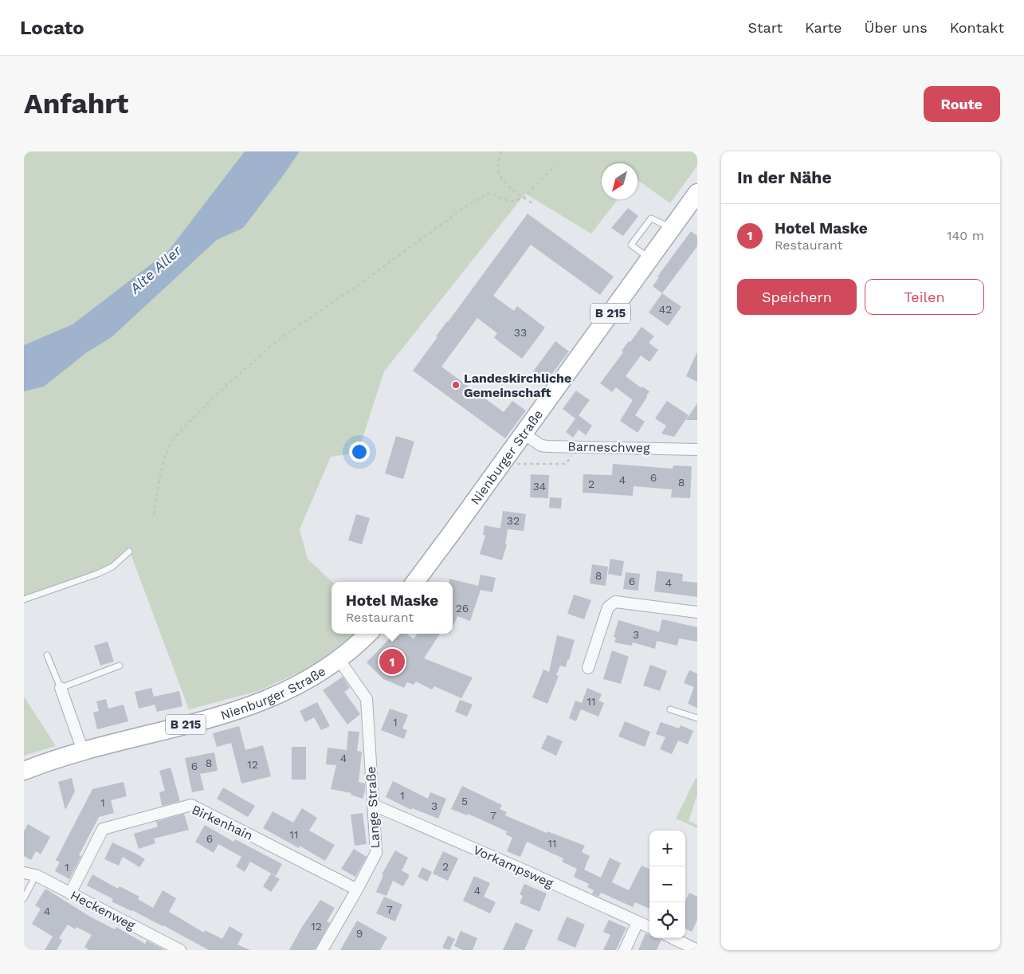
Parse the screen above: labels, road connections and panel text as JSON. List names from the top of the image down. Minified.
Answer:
{"streets":{"main road":["B 215","Nienburger Straße"],"street":["Barneschweg","Lange Straße","Birkenhain","Vorkampsweg","Heckenweg"]},"crossings":[["Barneschweg","Nienburger Straße"],["Nienburger Straße","Lange Straße"],["Lange Straße","Birkenhain"],["Lange Straße","Vorkampsweg"],["Birkenhain","Heckenweg"]],"water":["Alte Aller"],"places":["Landeskirchliche Gemeinschaft"],"house_numbers":["42","33","6","4","8","2","34","32","8","6","4","26","3","11","1","4","8","12","6","1","5","1","3","7","11","6","11","2","1","4","7","4","12","9"],"north":"bottom left","page":{"header":"Locato","nav":["Start","Karte","Über uns","Kontakt"],"buttons":["Route",["Speichern","Teilen"]],"title":"Anfahrt","heading":"In der Nähe","list":[{"mark":"1","name":"Hotel Maske","note":"Restaurant","value":"140 m"}],"popup":["Hotel Maske","Restaurant"],"pins":"1","map_buttons":["+","−"]}}
